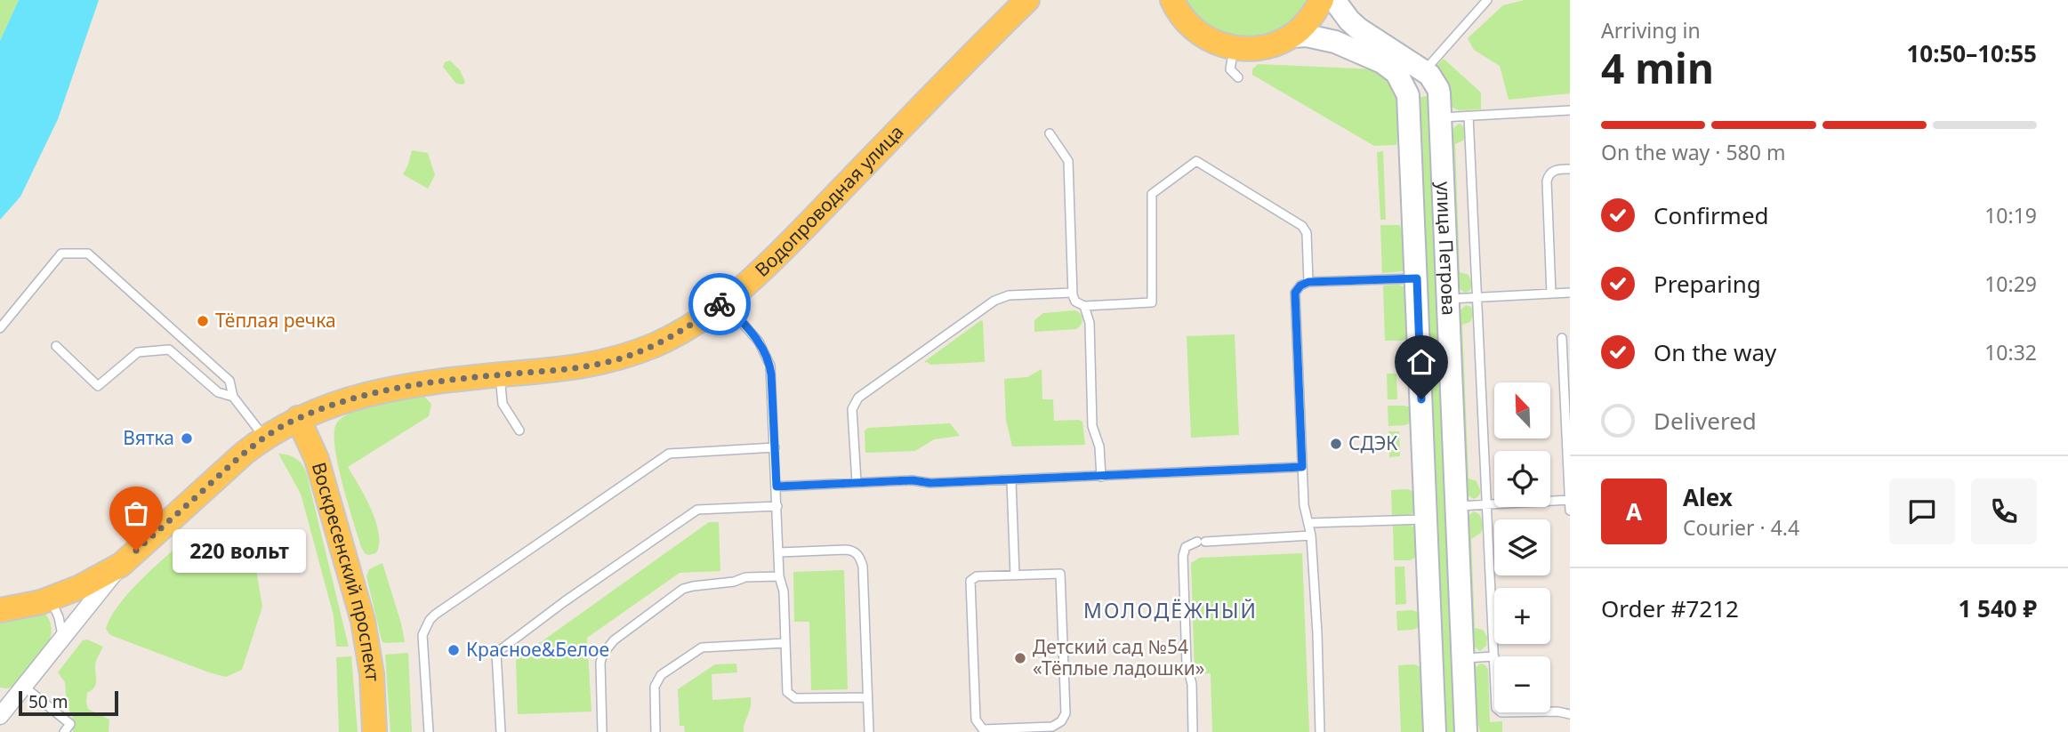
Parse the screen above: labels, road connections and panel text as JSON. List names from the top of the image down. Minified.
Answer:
{"streets":{"main road":["Водопроводная улица","улица Петрова","Воскресенский проспект"]},"crossings":[["Водопроводная улица","Воскресенский проспект"]],"districts":["МОЛОДЁЖНЫЙ"],"places":["Тёплая речка","Вятка","СДЭК","220 вольт","Красное&Белое","Детский сад №54 «Тёплые ладошки»"],"scale_bar":"50 m","north":"top left","page":{"heading":["4 min","Arriving in","10:50–10:55"],"panel":["Alex","Courier · 4.4","Order #7212","1 540 ₽"],"bar":"On the way · 580 m","list":[["Confirmed","10:19"],["Preparing","10:29"],["On the way","10:32"],"Delivered"],"map_buttons":["+","−"],"round":"A","bubble":"220 вольт","scale":"50 m"}}
